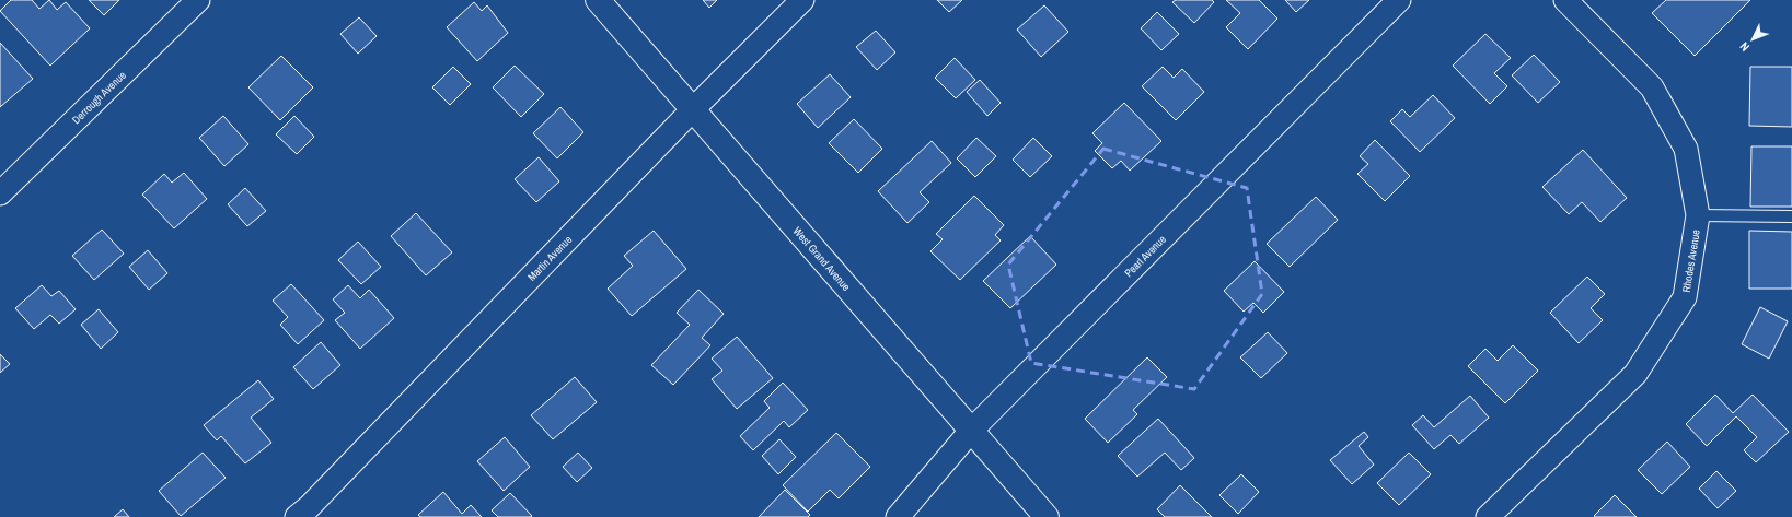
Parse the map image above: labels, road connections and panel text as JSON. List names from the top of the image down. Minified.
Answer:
{"streets":{"main road":["West Grand Avenue"],"street":["Derrough Avenue","Pearl Avenue","Martin Avenue","Rhodes Avenue"]},"crossings":[["Pearl Avenue","West Grand Avenue"],["Martin Avenue","West Grand Avenue"]],"north":"bottom left"}
